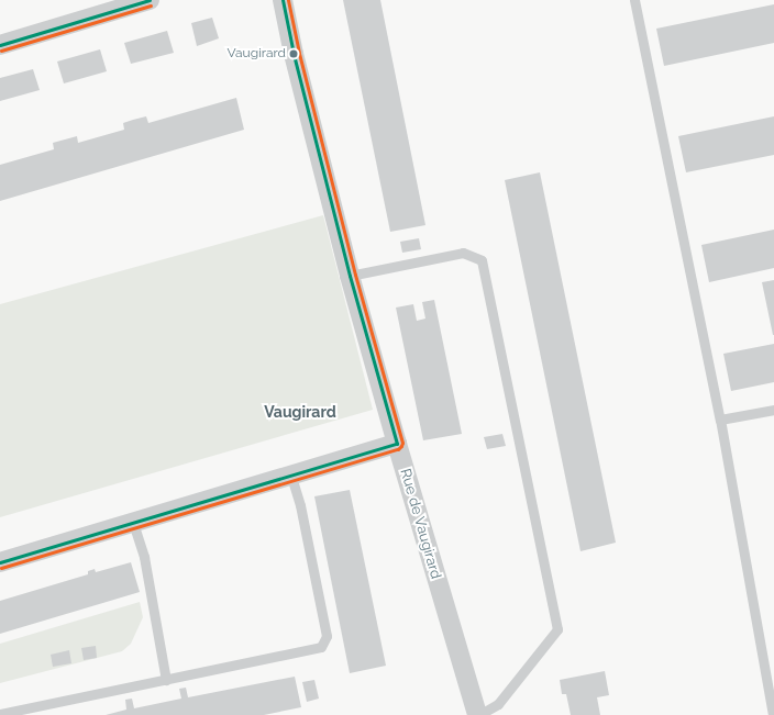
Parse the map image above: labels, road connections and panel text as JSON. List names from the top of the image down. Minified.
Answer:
{"streets":{"street":["Rue de Vaugirard"]},"districts":["Vaugirard"],"places":["Vaugirard"]}
